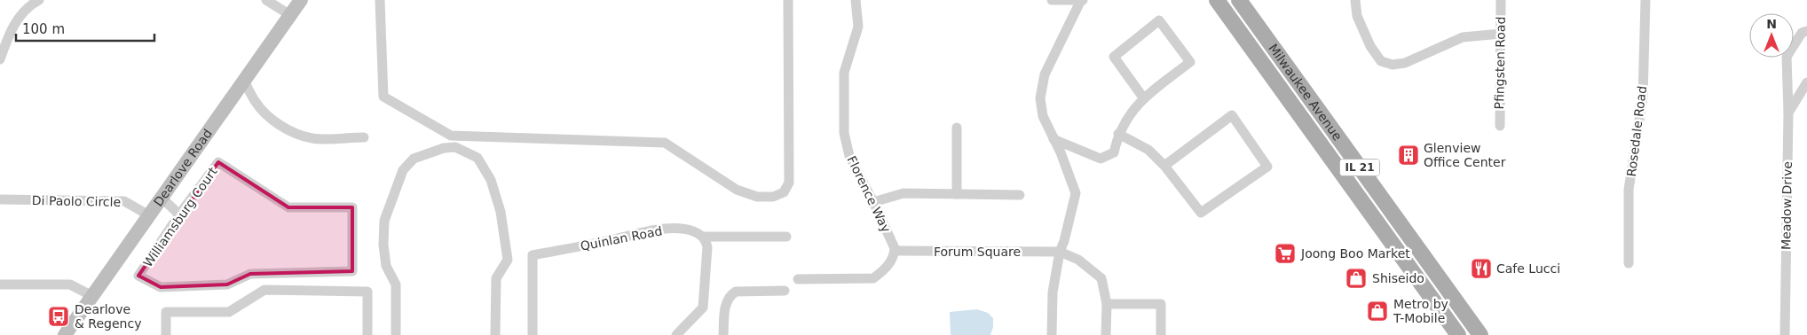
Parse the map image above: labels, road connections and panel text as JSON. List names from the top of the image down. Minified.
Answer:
{"streets":{"main road":["Milwaukee Avenue","Dearlove Road","IL 21"],"street":["Pfingsten Road","Rosedale Road","Florence Way","Di Paolo Circle","Meadow Drive","Williamsburg Court","Quinlan Road","Forum Square"]},"crossings":[["Dearlove Road","Di Paolo Circle"],["Florence Way","Forum Square"]],"places":{"building":["Glenview Office Center"],"supermarket":["Joong Boo Market"],"restaurant":["Cafe Lucci"],"shop":["Shiseido","Metro by T-Mobile"],"bus stop":["Dearlove & Regency"]},"scale_bar":"100 m","north":"top"}
